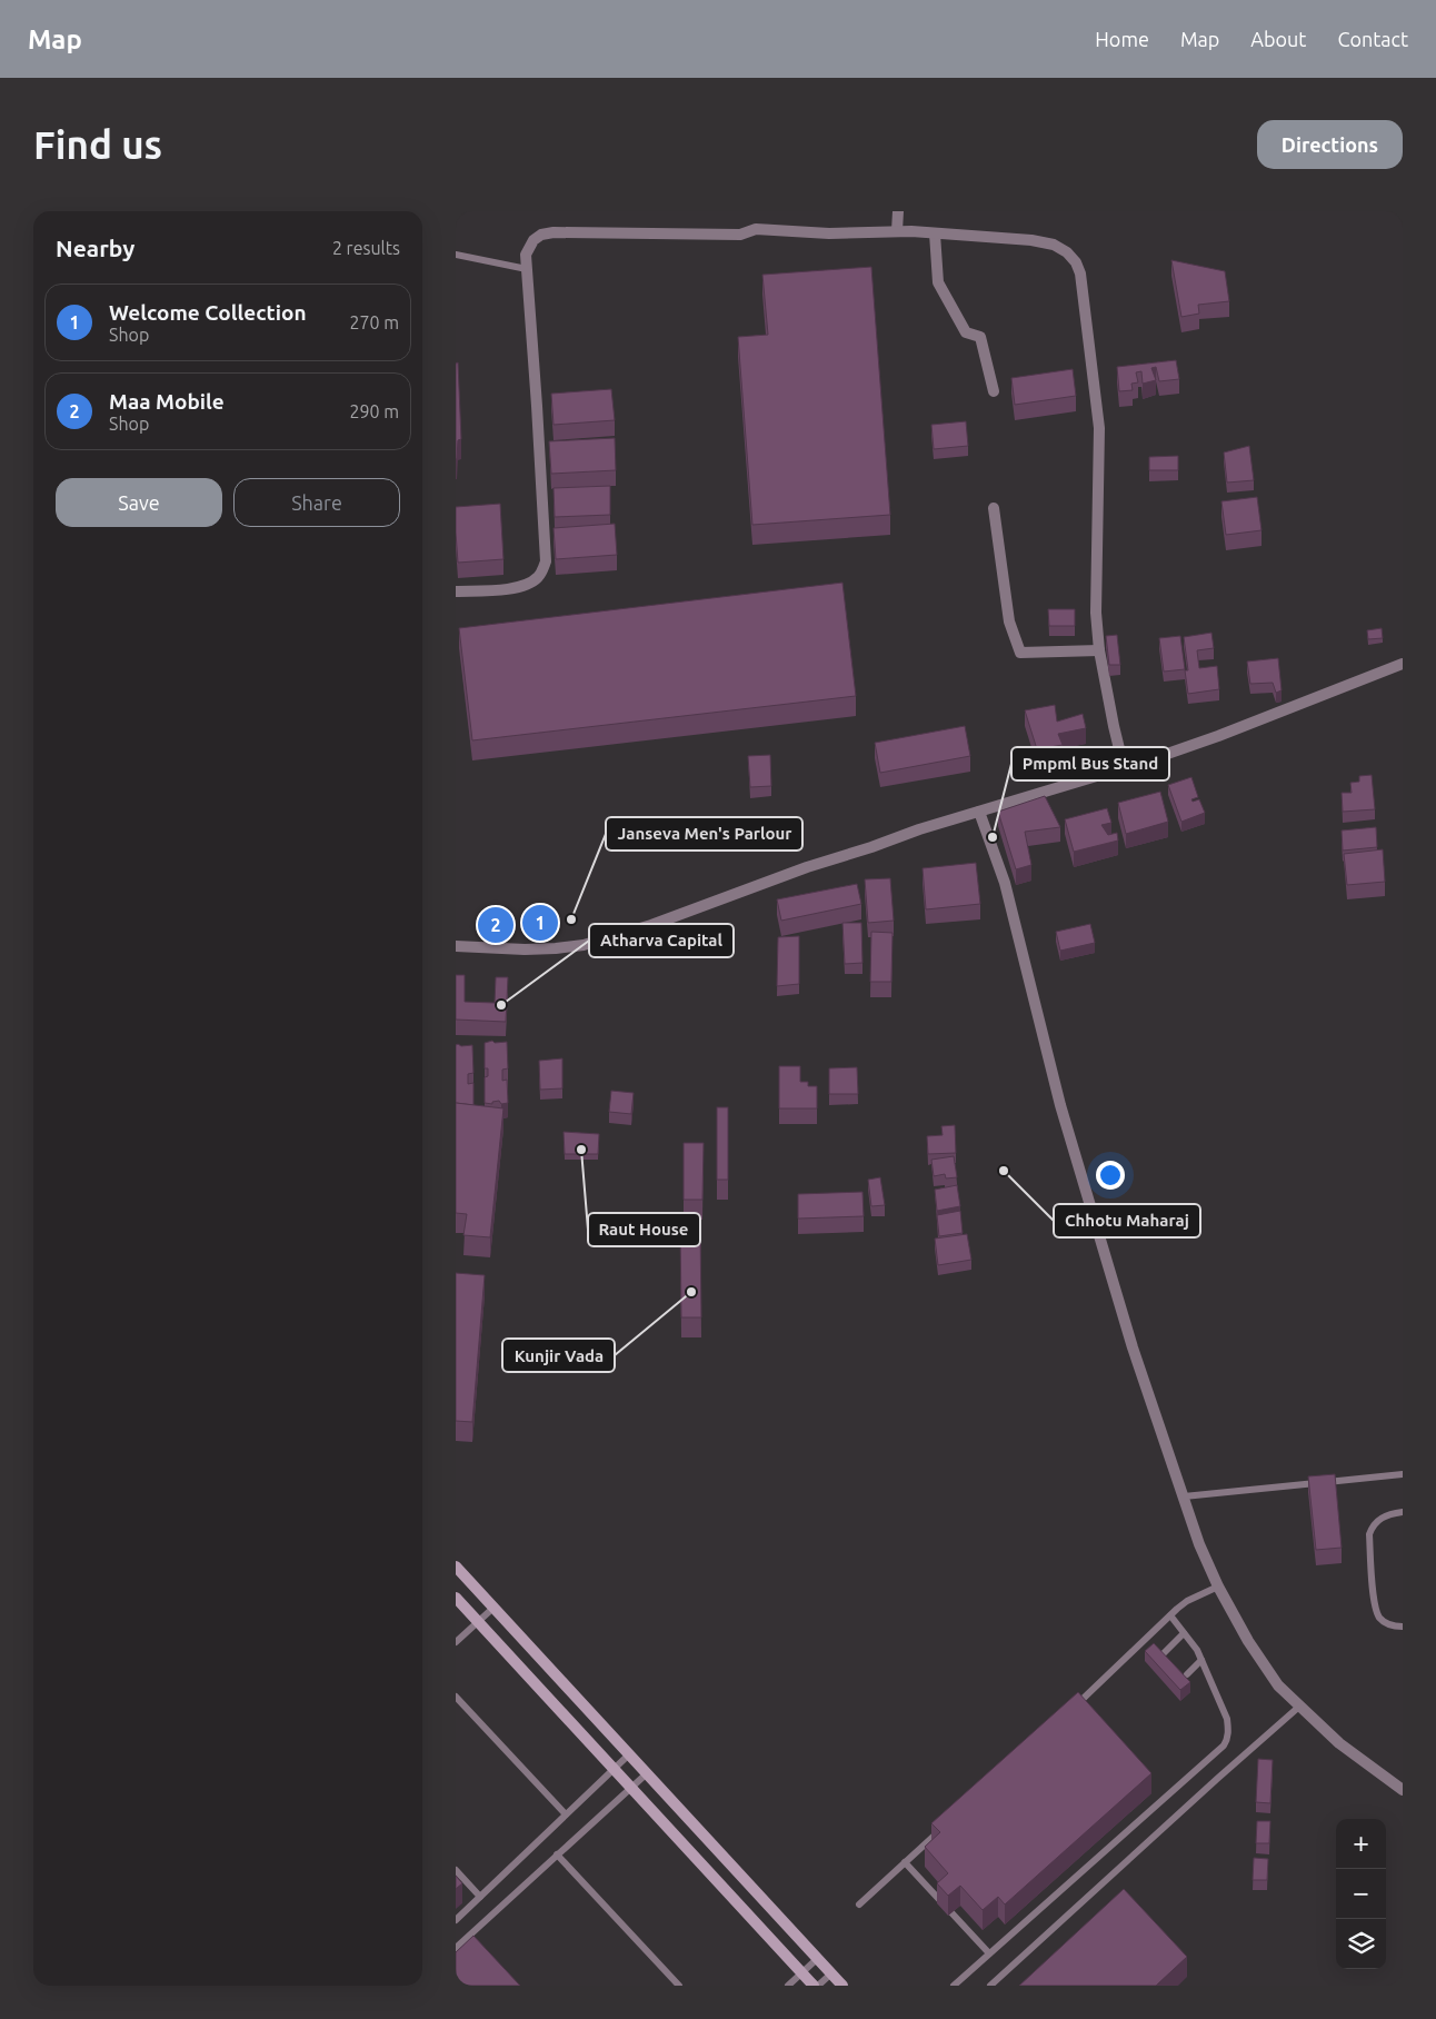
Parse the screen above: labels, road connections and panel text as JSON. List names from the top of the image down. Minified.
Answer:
{"places":["Pmpml Bus Stand","Janseva Men's Parlour","Atharva Capital","Raut House","Chhotu Maharaj","Kunjir Vada"],"page":{"header":"Map","nav":["Home","Map","About","Contact"],"buttons":["Directions",["Save","Share"]],"title":"Find us","heading":["Nearby","2 results"],"list":[{"mark":"1","name":"Welcome Collection","note":"Shop","value":"270 m"},{"mark":"2","name":"Maa Mobile","note":"Shop","value":"290 m"}],"pins":["1","2"],"map_buttons":["+","−"]}}
